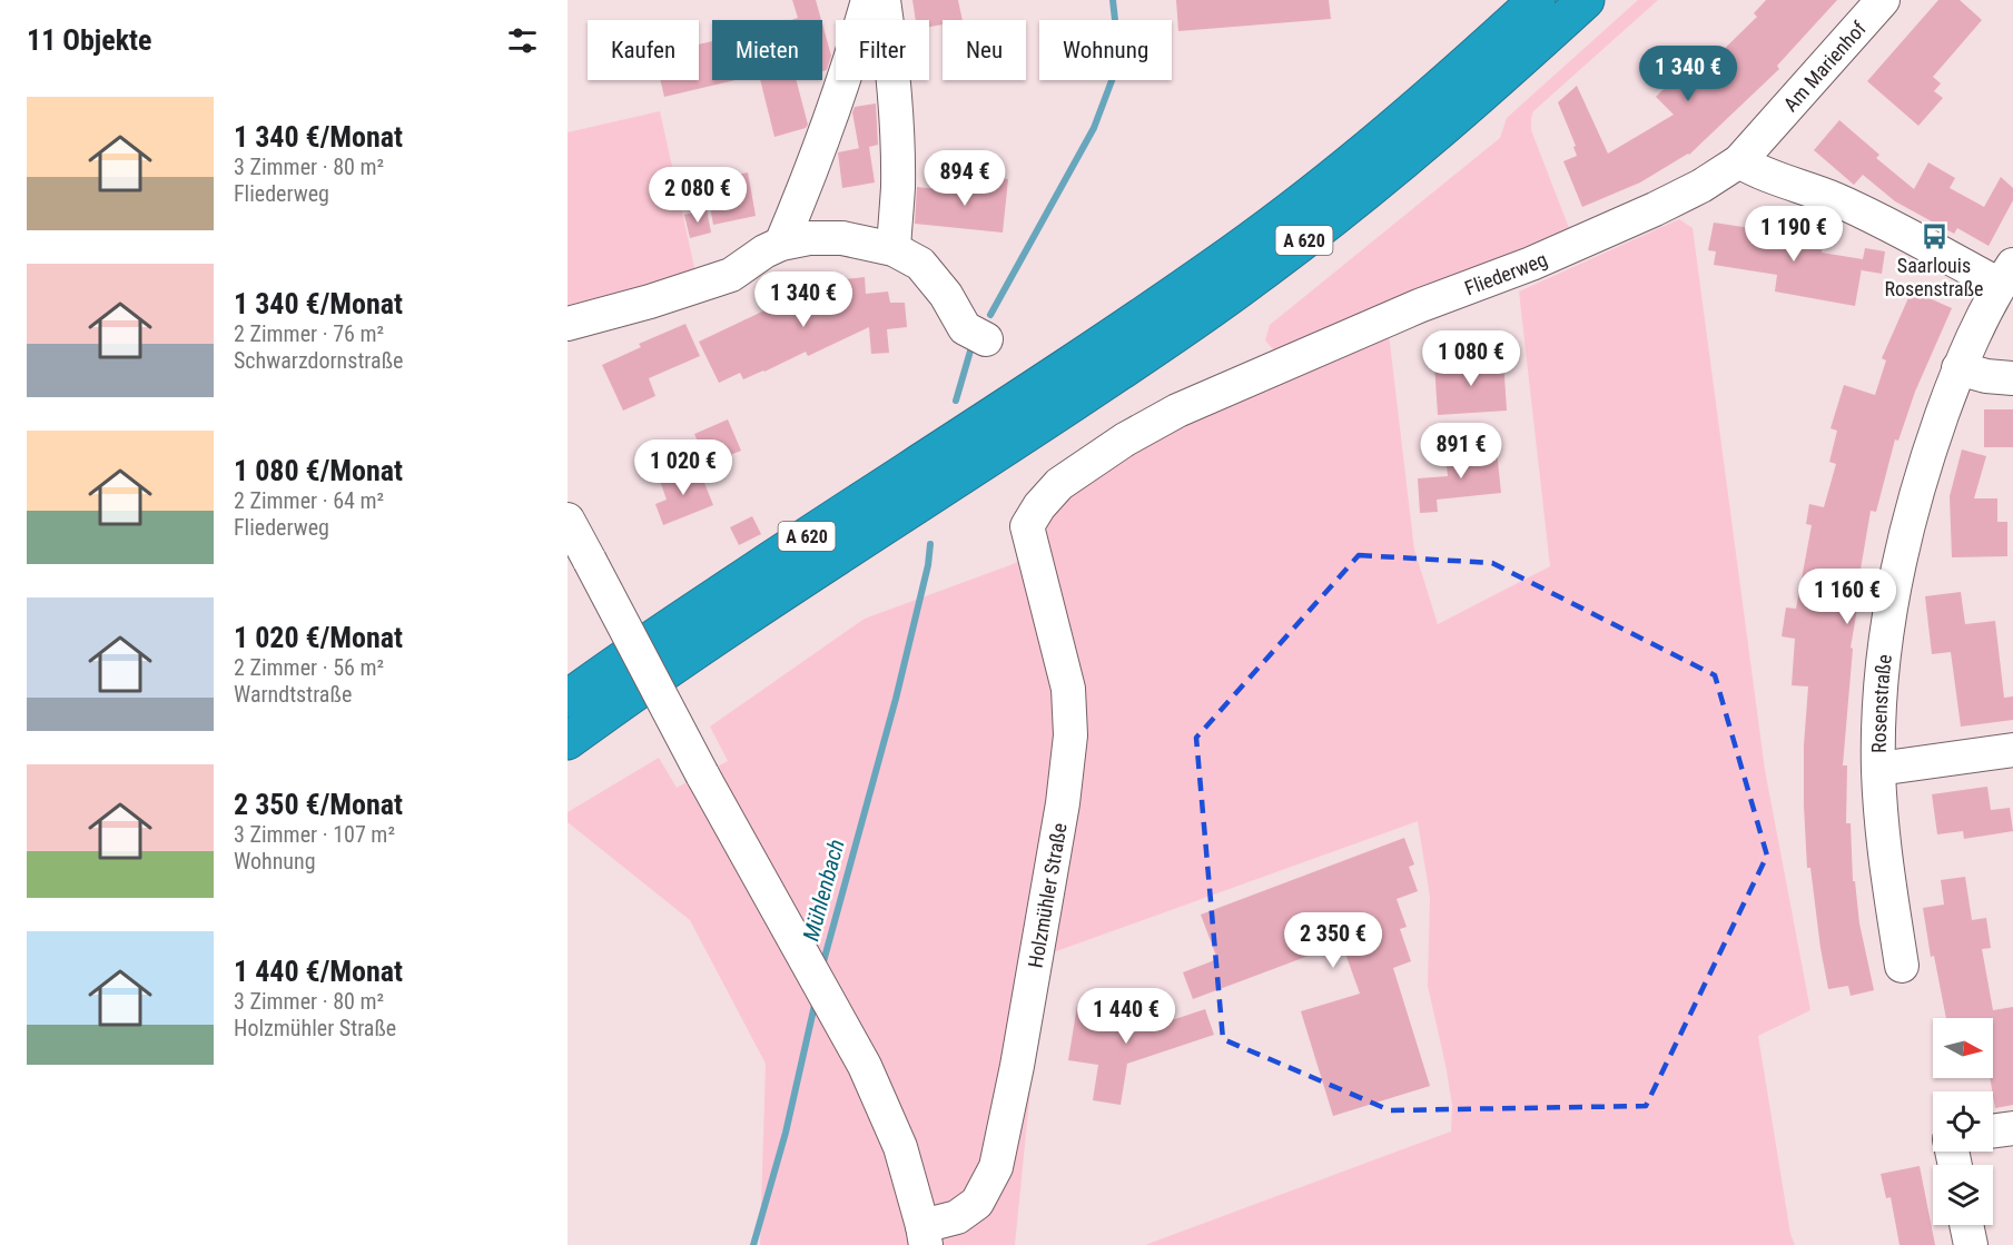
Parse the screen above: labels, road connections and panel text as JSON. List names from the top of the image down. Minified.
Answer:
{"streets":{"highway":["A 620"],"street":["Am Marienhof","Fliederweg","Rosenstraße","Holzmühler Straße"]},"crossings":[["Am Marienhof","Fliederweg"],["Fliederweg","Holzmühler Straße"]],"water":["Mühlenbach"],"places":{"bus stop":["Saarlouis Rosenstraße"]},"north":"right","page":{"heading":"11 Objekte","chip":["Kaufen","Mieten","Filter","Neu","Wohnung"],"price":["1 340 €","894 €","2 080 €","1 190 €","1 340 €","1 080 €","891 €","1 020 €","1 160 €","2 350 €","1 440 €"],"list":[{"name":"1 340 €/Monat","note":"3 Zimmer · 80 m² · Fliederweg"},{"name":"1 340 €/Monat","note":"2 Zimmer · 76 m² · Schwarzdornstraße"},{"name":"1 080 €/Monat","note":"2 Zimmer · 64 m² · Fliederweg"},{"name":"1 020 €/Monat","note":"2 Zimmer · 56 m² · Warndtstraße"},{"name":"2 350 €/Monat","note":"3 Zimmer · 107 m² · Wohnung"},{"name":"1 440 €/Monat","note":"3 Zimmer · 80 m² · Holzmühler Straße"}]}}
